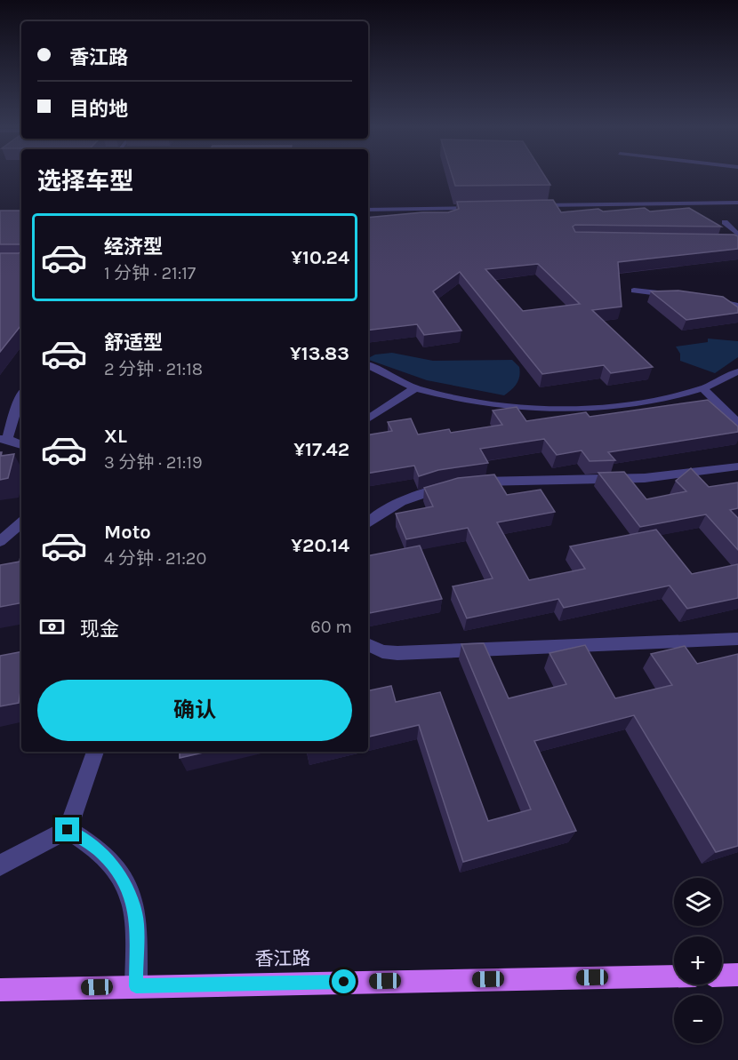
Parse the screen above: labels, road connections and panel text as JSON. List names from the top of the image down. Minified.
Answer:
{"streets":{"main road":["香江路"]},"page":{"banner":["香江路","目的地"],"heading":"选择车型","list":[{"name":"经济型","note":"1 分钟 · 21:17","value":"¥10.24"},{"name":"舒适型","note":"2 分钟 · 21:18","value":"¥13.83"},{"name":"XL","note":"3 分钟 · 21:19","value":"¥17.42"},{"name":"Moto","note":"4 分钟 · 21:20","value":"¥20.14"}],"pay":["现金","60 m"],"buttons":"确认","map_buttons":["+","−"]}}
